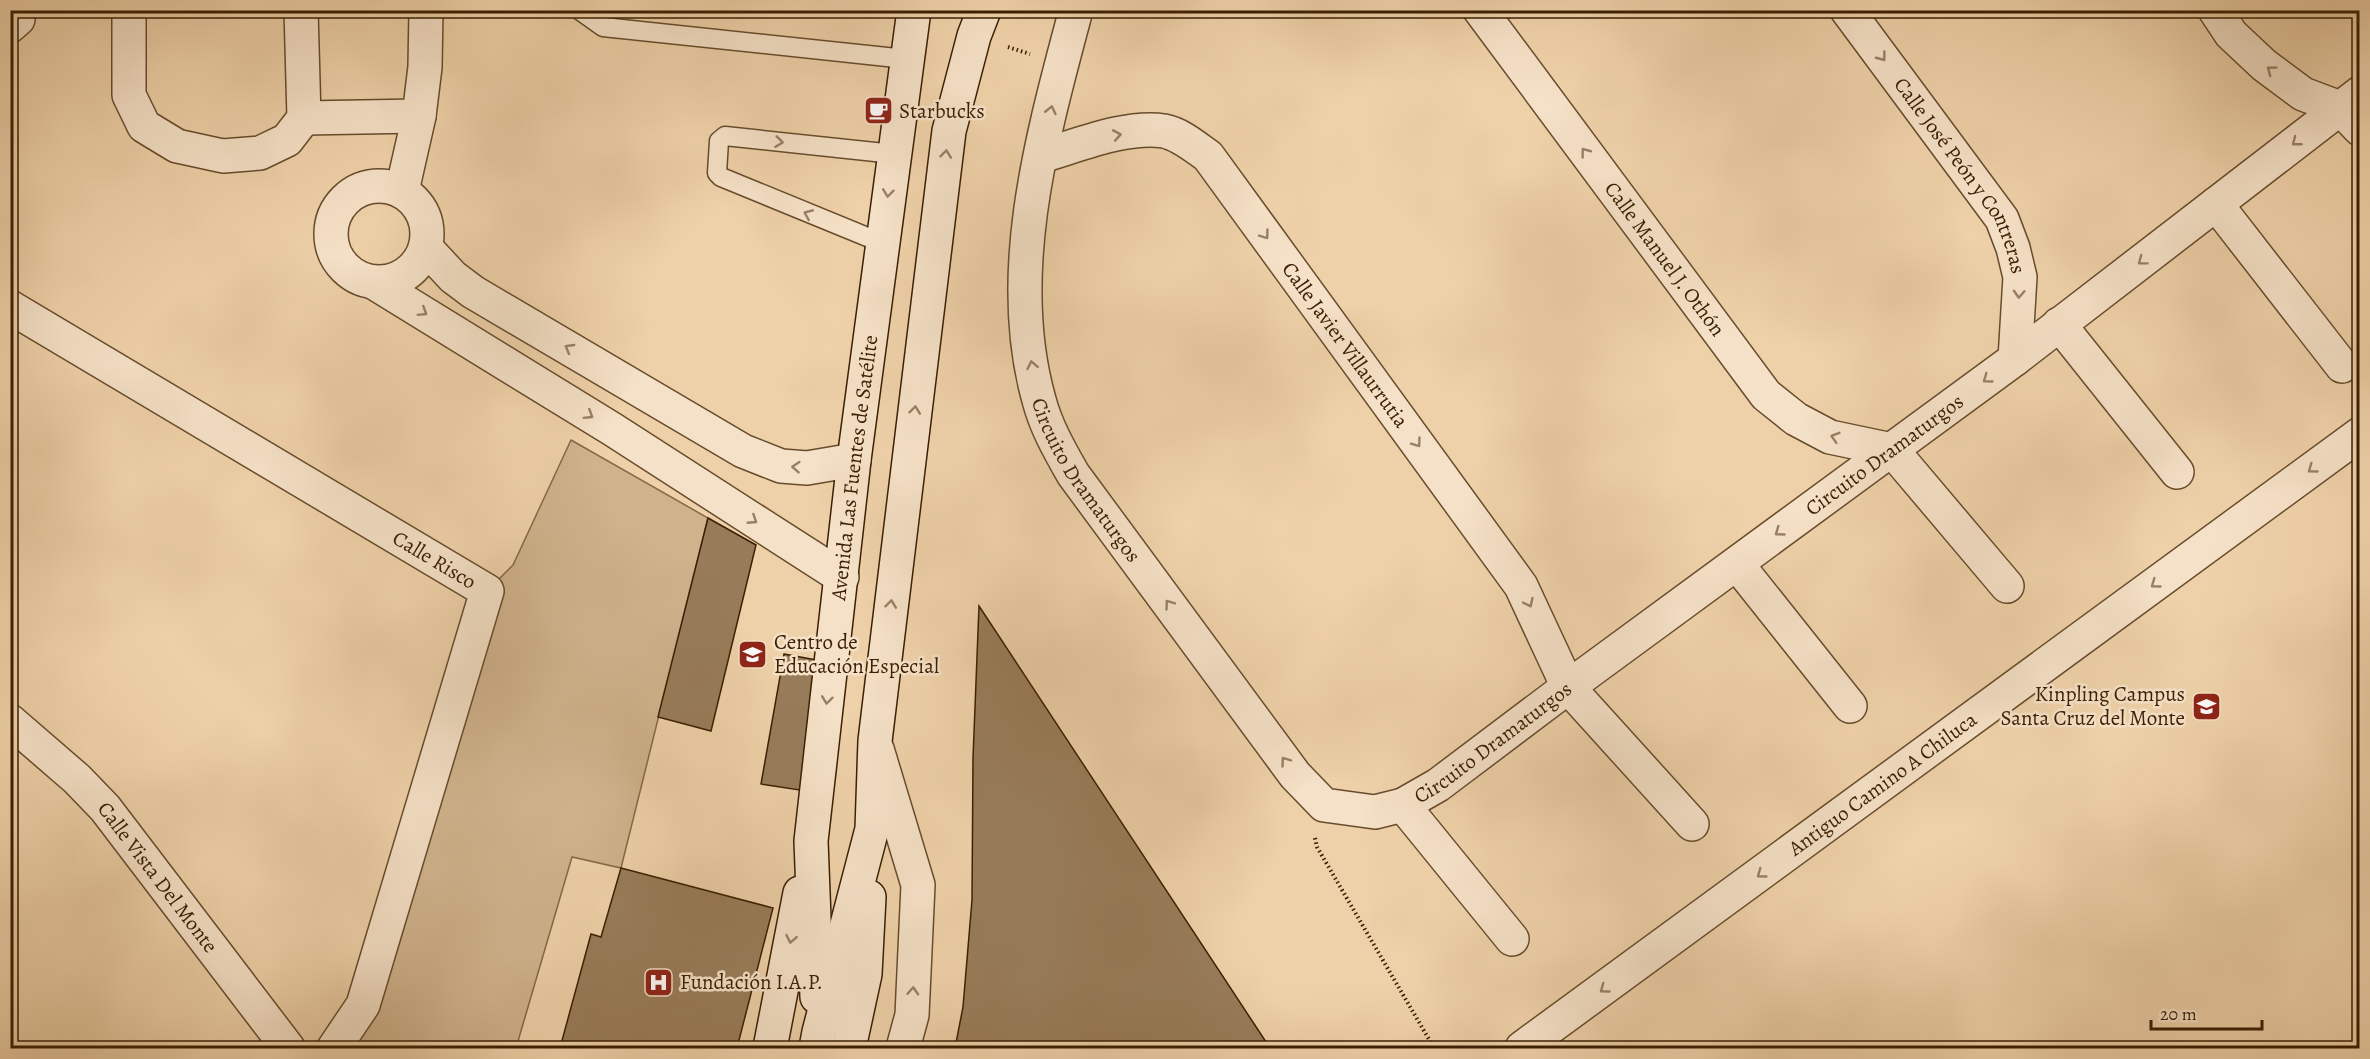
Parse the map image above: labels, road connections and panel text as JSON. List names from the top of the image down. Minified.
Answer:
{"streets":{"street":["Calle José Peón y Contreras","Calle Manuel J. Othón","Calle Javier Villaurrutia","Circuito Dramaturgos","Avenida Las Fuentes de Satélite","Calle Risco","Antiguo Camino A Chiluca","Calle Vista Del Monte"]},"crossings":[["Calle José Peón y Contreras","Circuito Dramaturgos"],["Calle Manuel J. Othón","Circuito Dramaturgos"],["Calle Javier Villaurrutia","Circuito Dramaturgos"]],"one_way":["Calle Manuel J. Othón","Calle Javier Villaurrutia","Antiguo Camino A Chiluca"],"places":{"cafe":["Starbucks"],"school or university":["Centro de Educación Especial","Kinpling Campus Santa Cruz del Monte"],"hospital":["Fundación I.A.P."]},"scale_bar":"20 m"}
